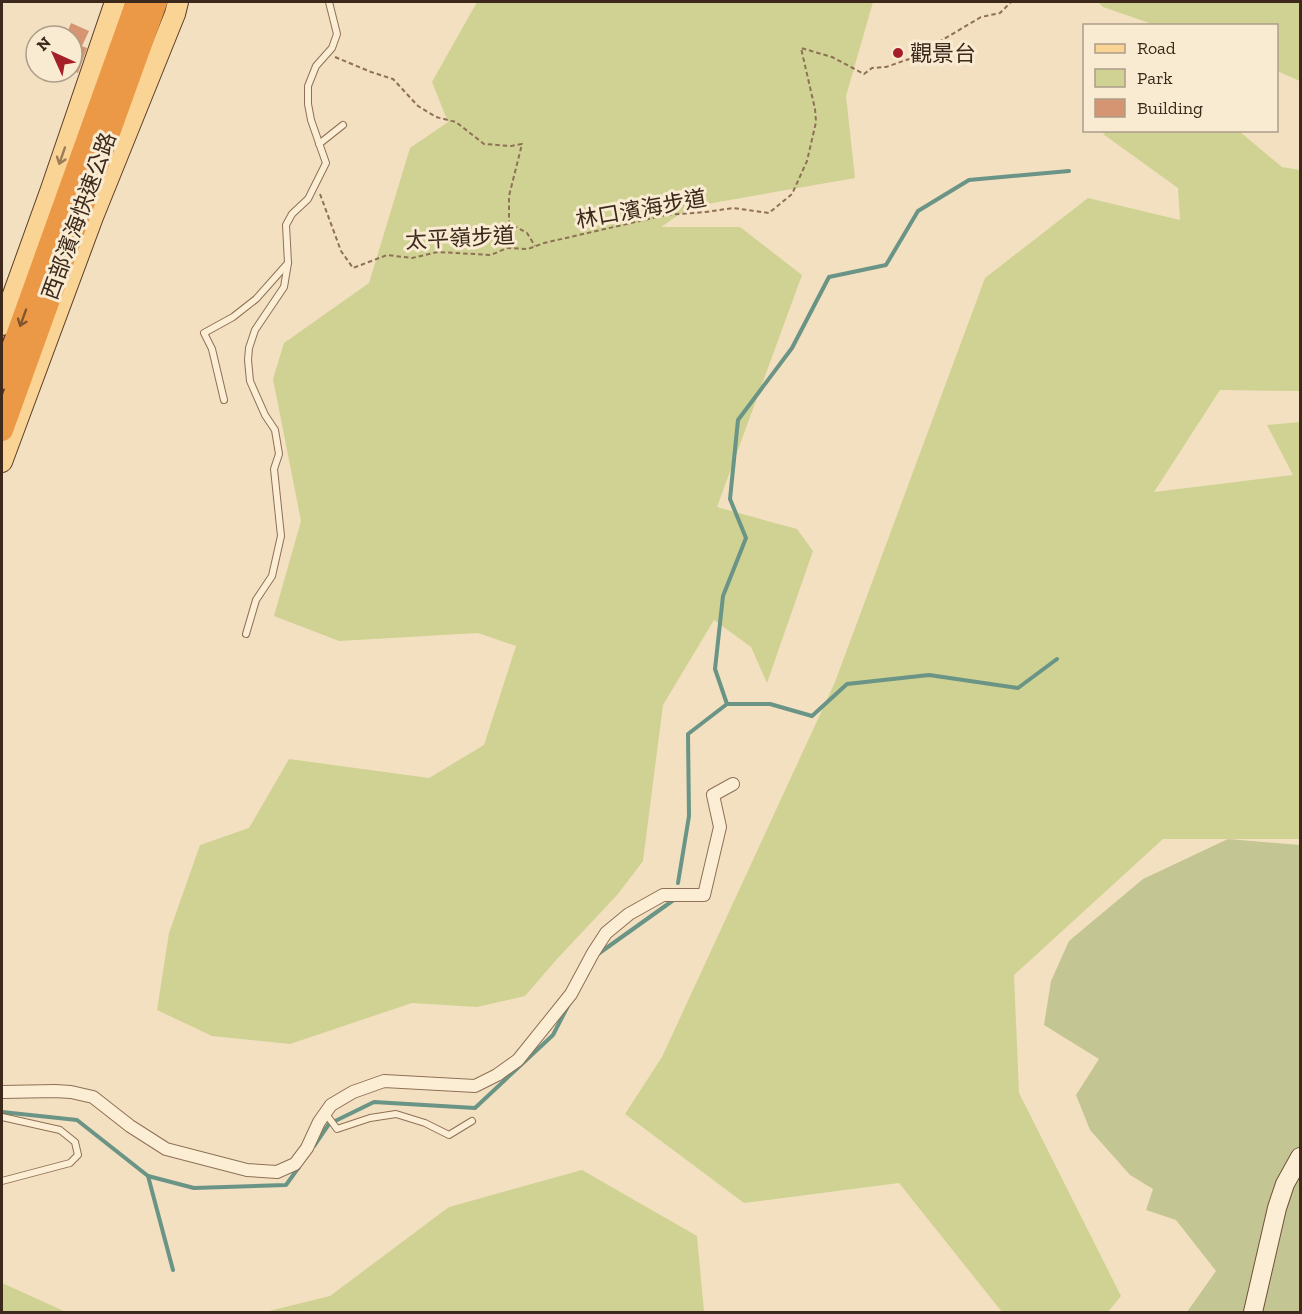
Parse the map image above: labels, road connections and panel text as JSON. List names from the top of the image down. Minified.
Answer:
{"streets":{"highway":["西部濱海快速公路"],"path":["林口濱海步道","太平嶺步道"]},"crossings":[["林口濱海步道","太平嶺步道"]],"places":["觀景台"],"legend":["Road","Park","Building"],"north":"top left"}
